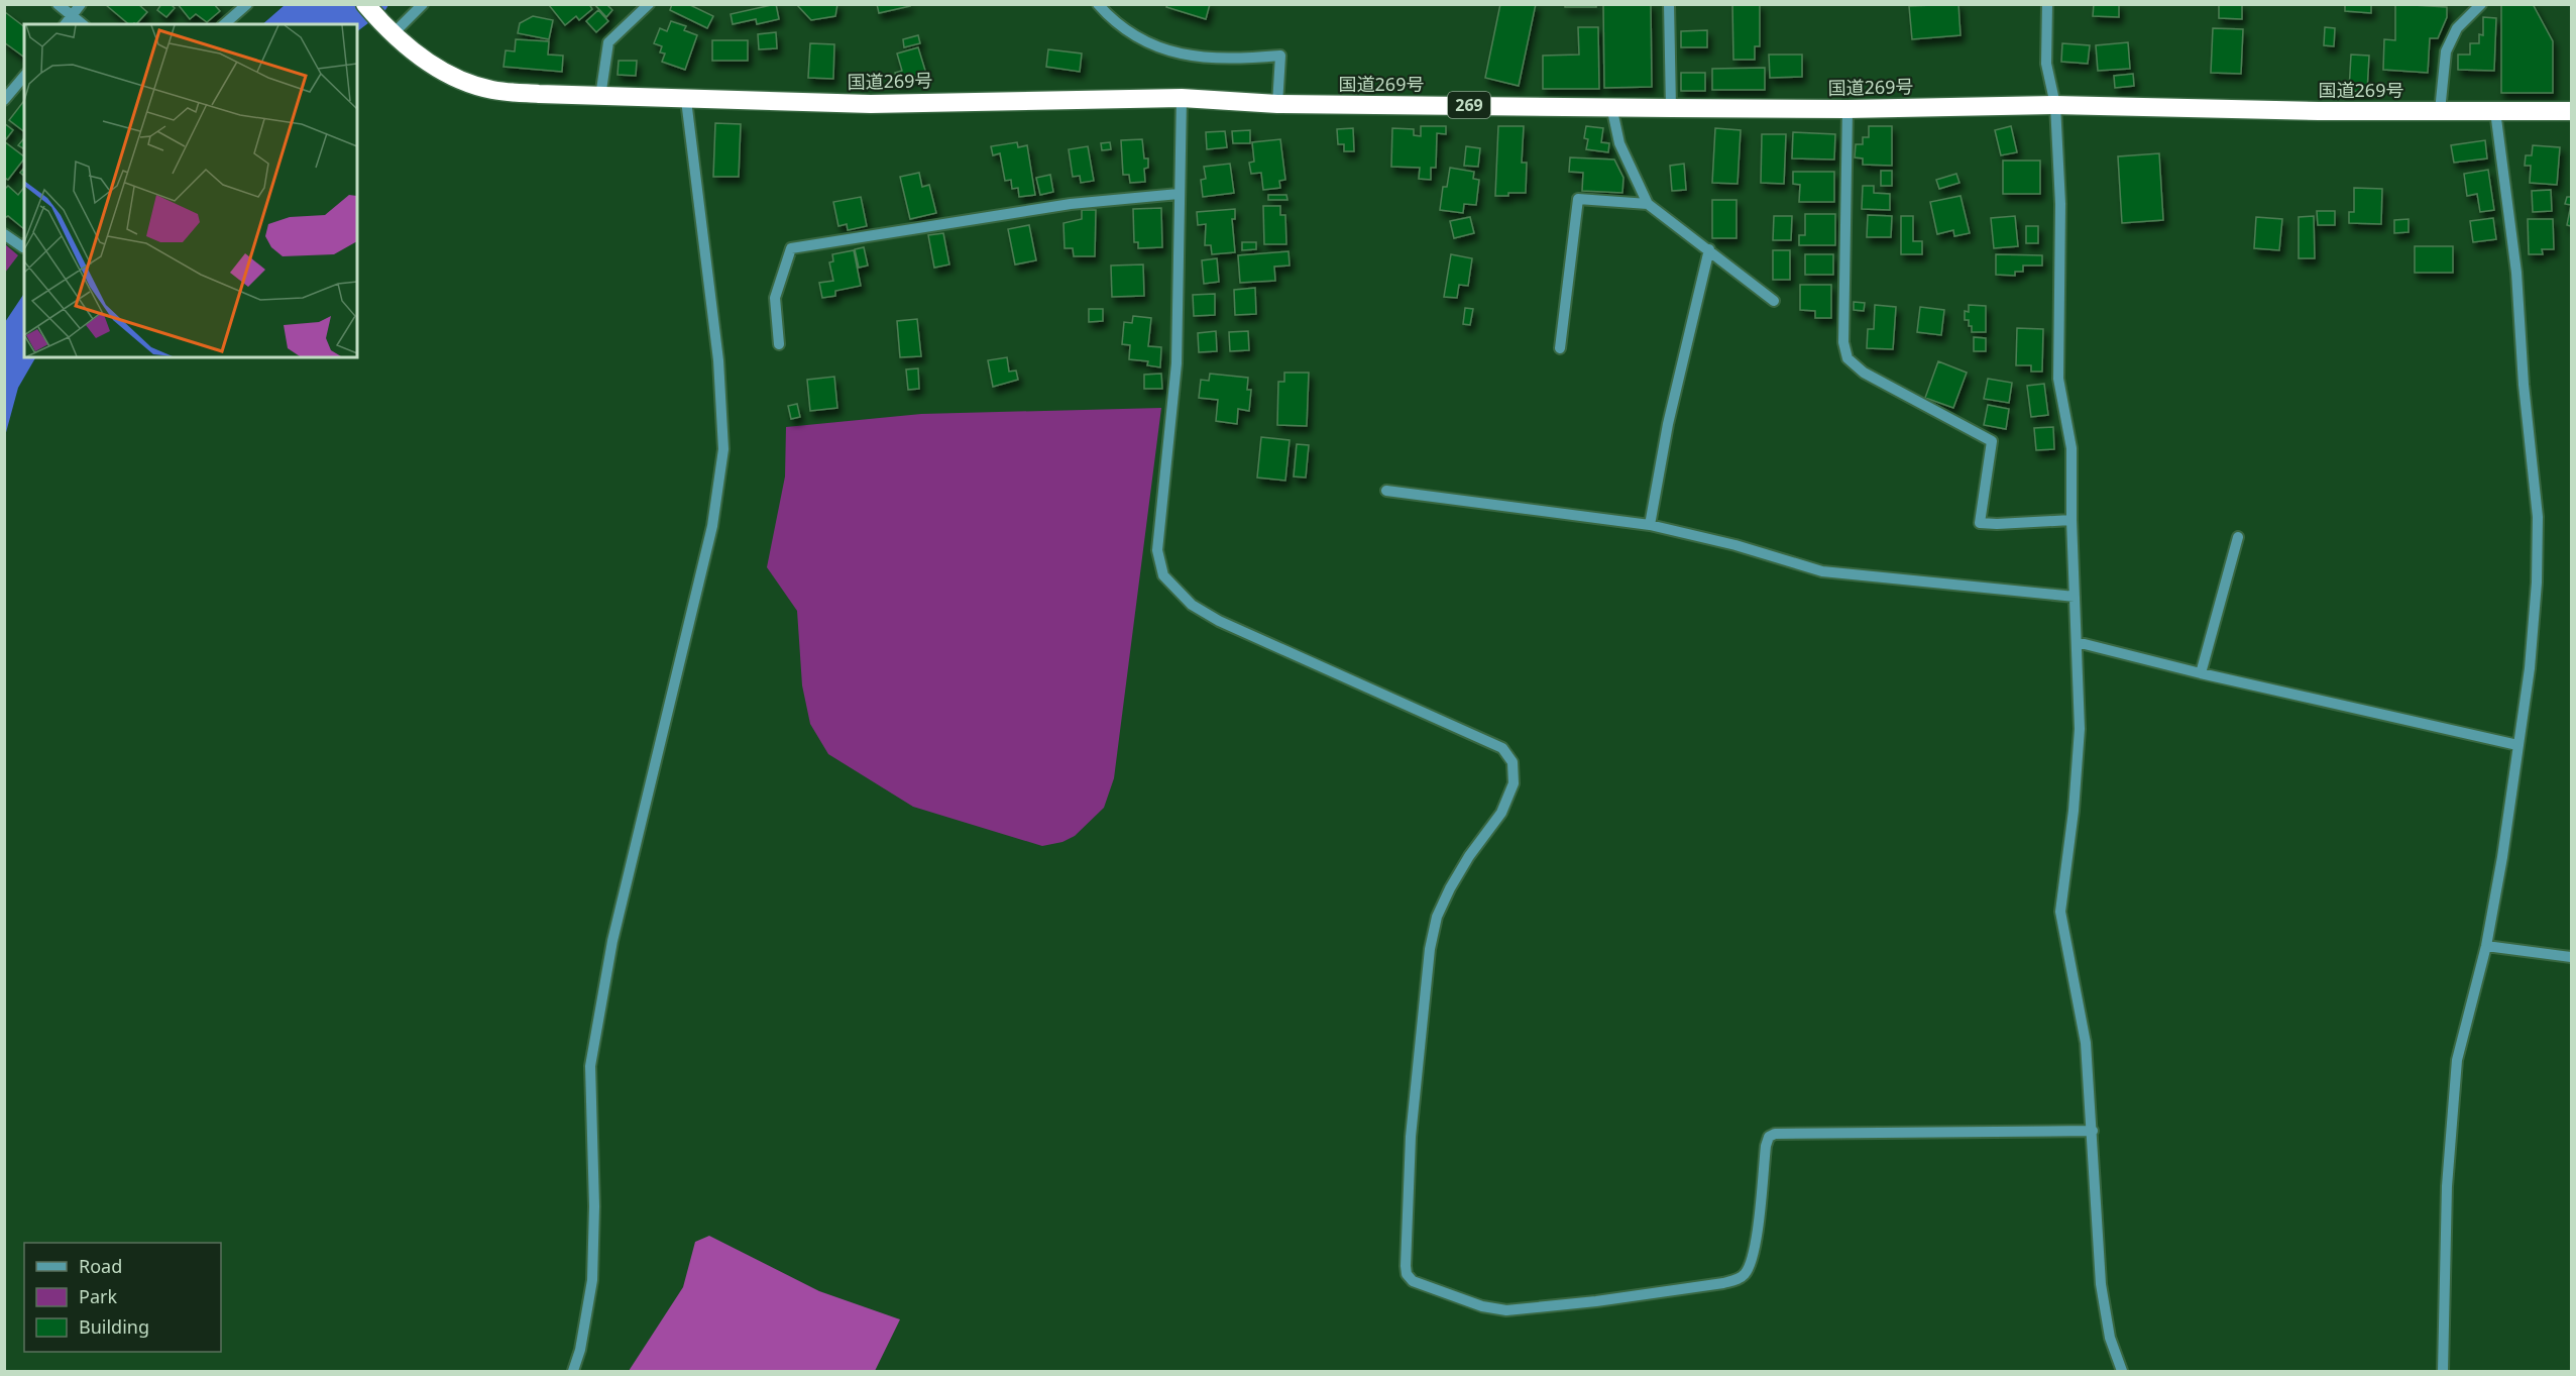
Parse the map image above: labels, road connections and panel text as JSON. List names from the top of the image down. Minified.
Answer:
{"streets":{"highway":["国道269号","269"]},"legend":["Road","Park","Building"]}
